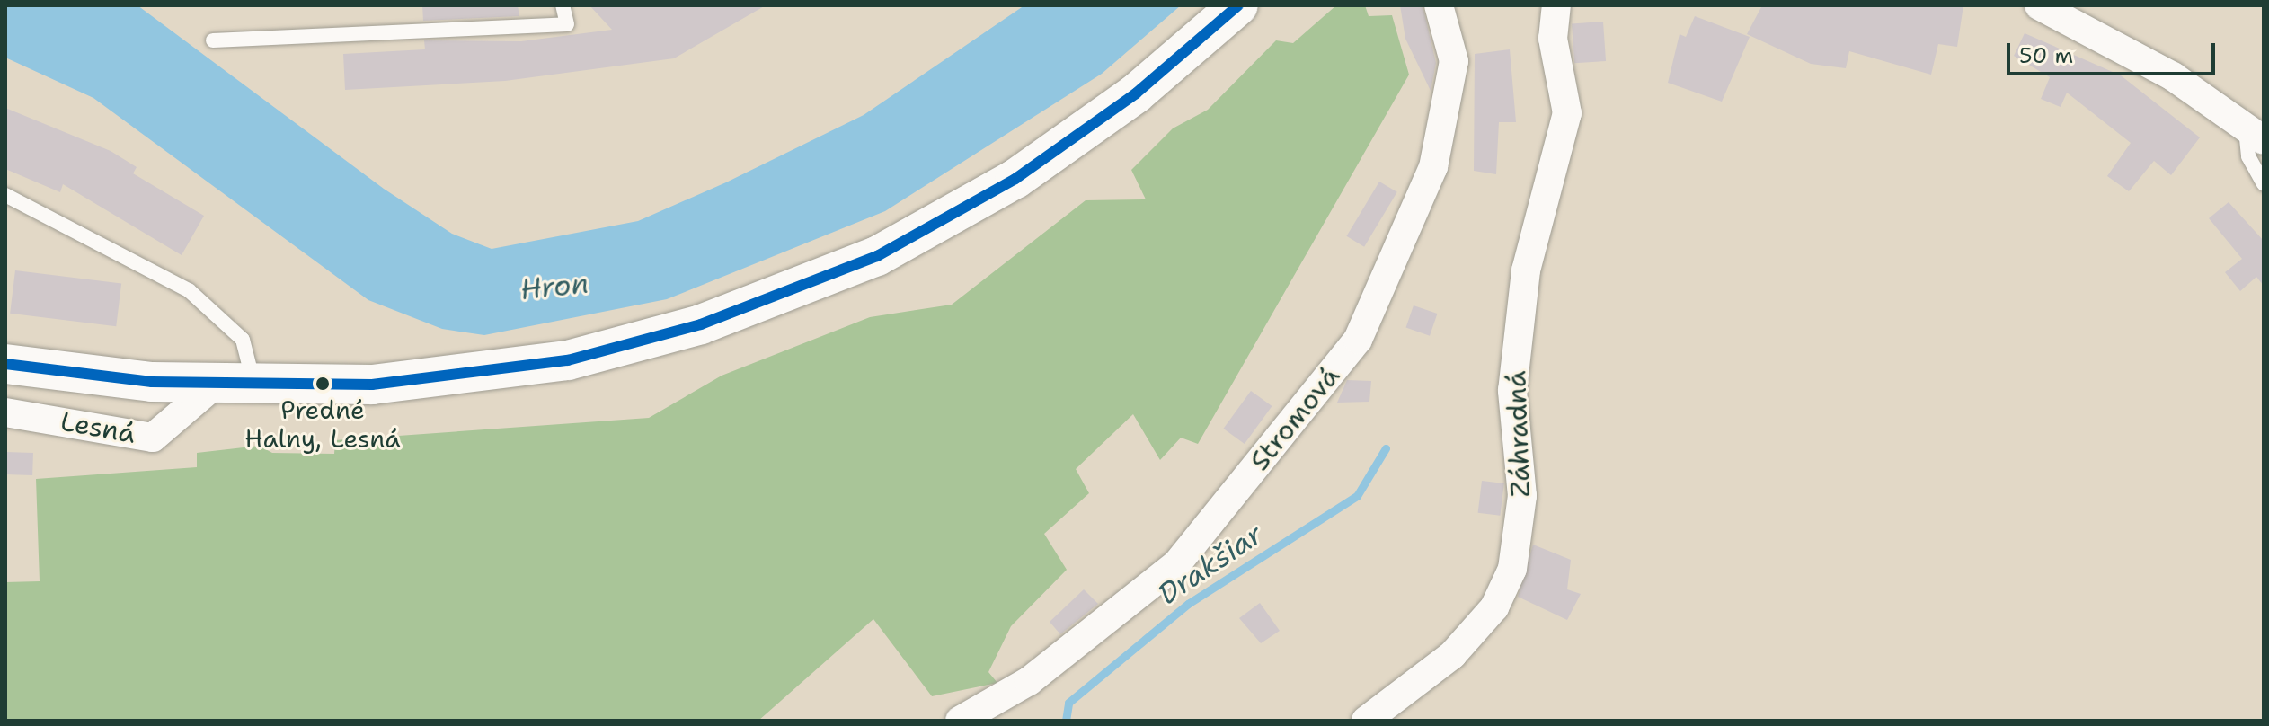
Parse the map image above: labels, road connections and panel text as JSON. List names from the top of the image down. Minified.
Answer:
{"streets":{"street":["Stromová","Lesná","Záhradná"]},"water":["Hron","Drakšiar"],"places":["Predné Halny, Lesná"],"scale_bar":"50 m"}
